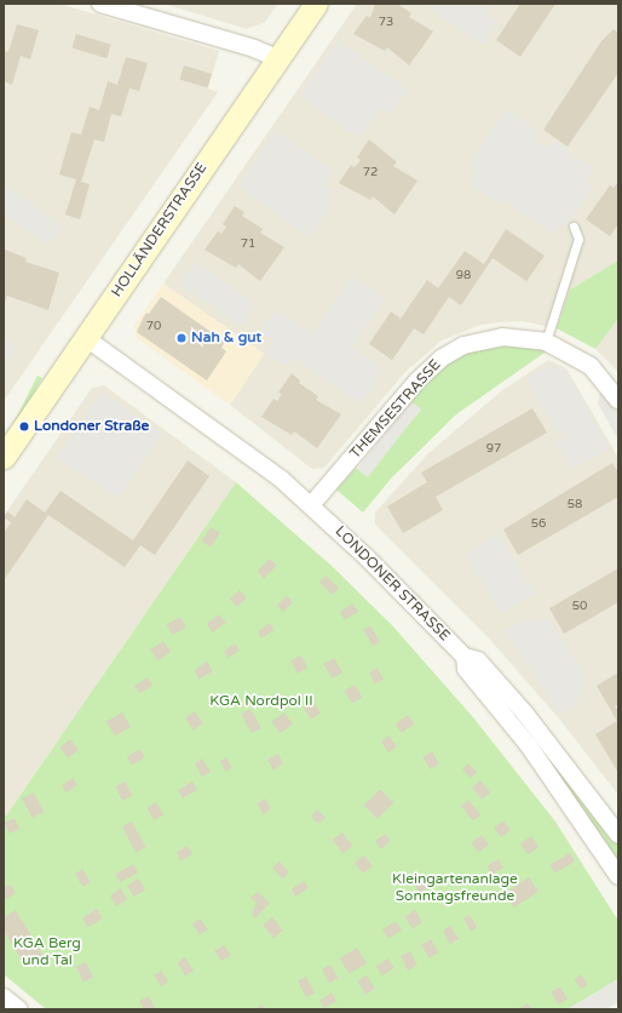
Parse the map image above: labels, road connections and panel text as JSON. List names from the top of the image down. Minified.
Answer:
{"streets":{"street":["HOLLÄNDERSTRASSE","THEMSESTRASSE","LONDONER STRASSE"]},"crossings":[["HOLLÄNDERSTRASSE","LONDONER STRASSE"],["THEMSESTRASSE","LONDONER STRASSE"]],"parks":["KGA Nordpol II","Kleingartenanlage Sonntagsfreunde","KGA Berg und Tal"],"places":["Nah & gut","Londoner Straße"],"house_numbers":["73","72","71","98","70","97","58","56","50"]}
